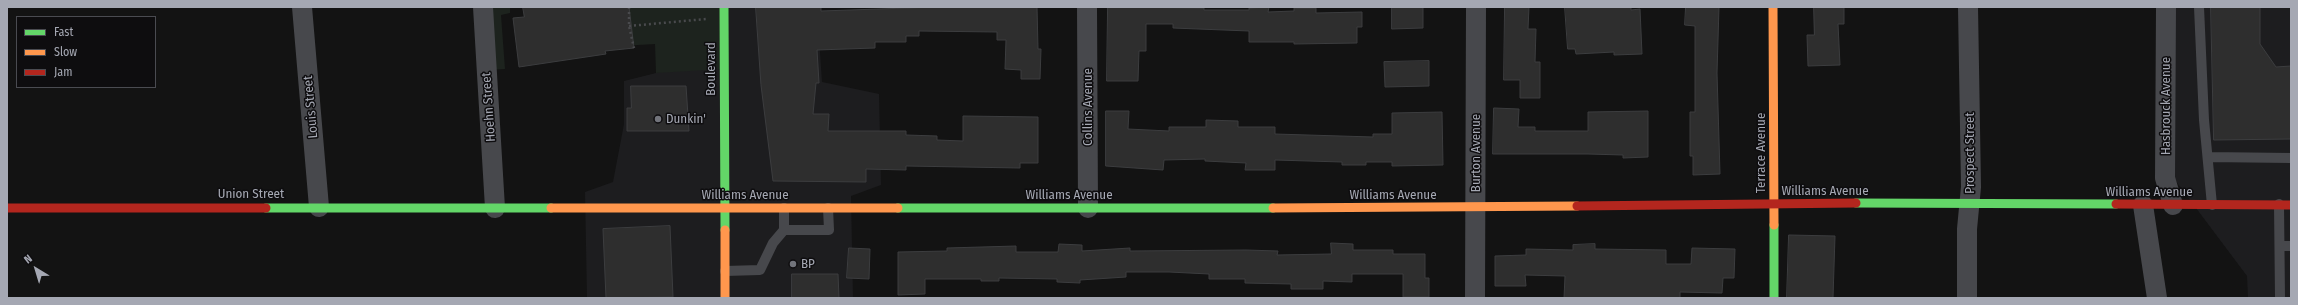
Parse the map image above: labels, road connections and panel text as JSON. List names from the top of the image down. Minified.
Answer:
{"streets":{"street":["Boulevard","Hasbrouck Avenue","Louis Street","Hoehn Street","Collins Avenue","Burton Avenue","Terrace Avenue","Prospect Street","Williams Avenue","Union Street"]},"crossings":[["Boulevard","Williams Avenue"],["Hasbrouck Avenue","Williams Avenue"],["Louis Street","Union Street"],["Hoehn Street","Williams Avenue"],["Hoehn Street","Union Street"],["Collins Avenue","Williams Avenue"],["Burton Avenue","Williams Avenue"],["Terrace Avenue","Williams Avenue"],["Prospect Street","Williams Avenue"],["Williams Avenue","Union Street"]],"places":["Dunkin'","BP"],"legend":["Fast","Slow","Jam"],"north":"top left"}
